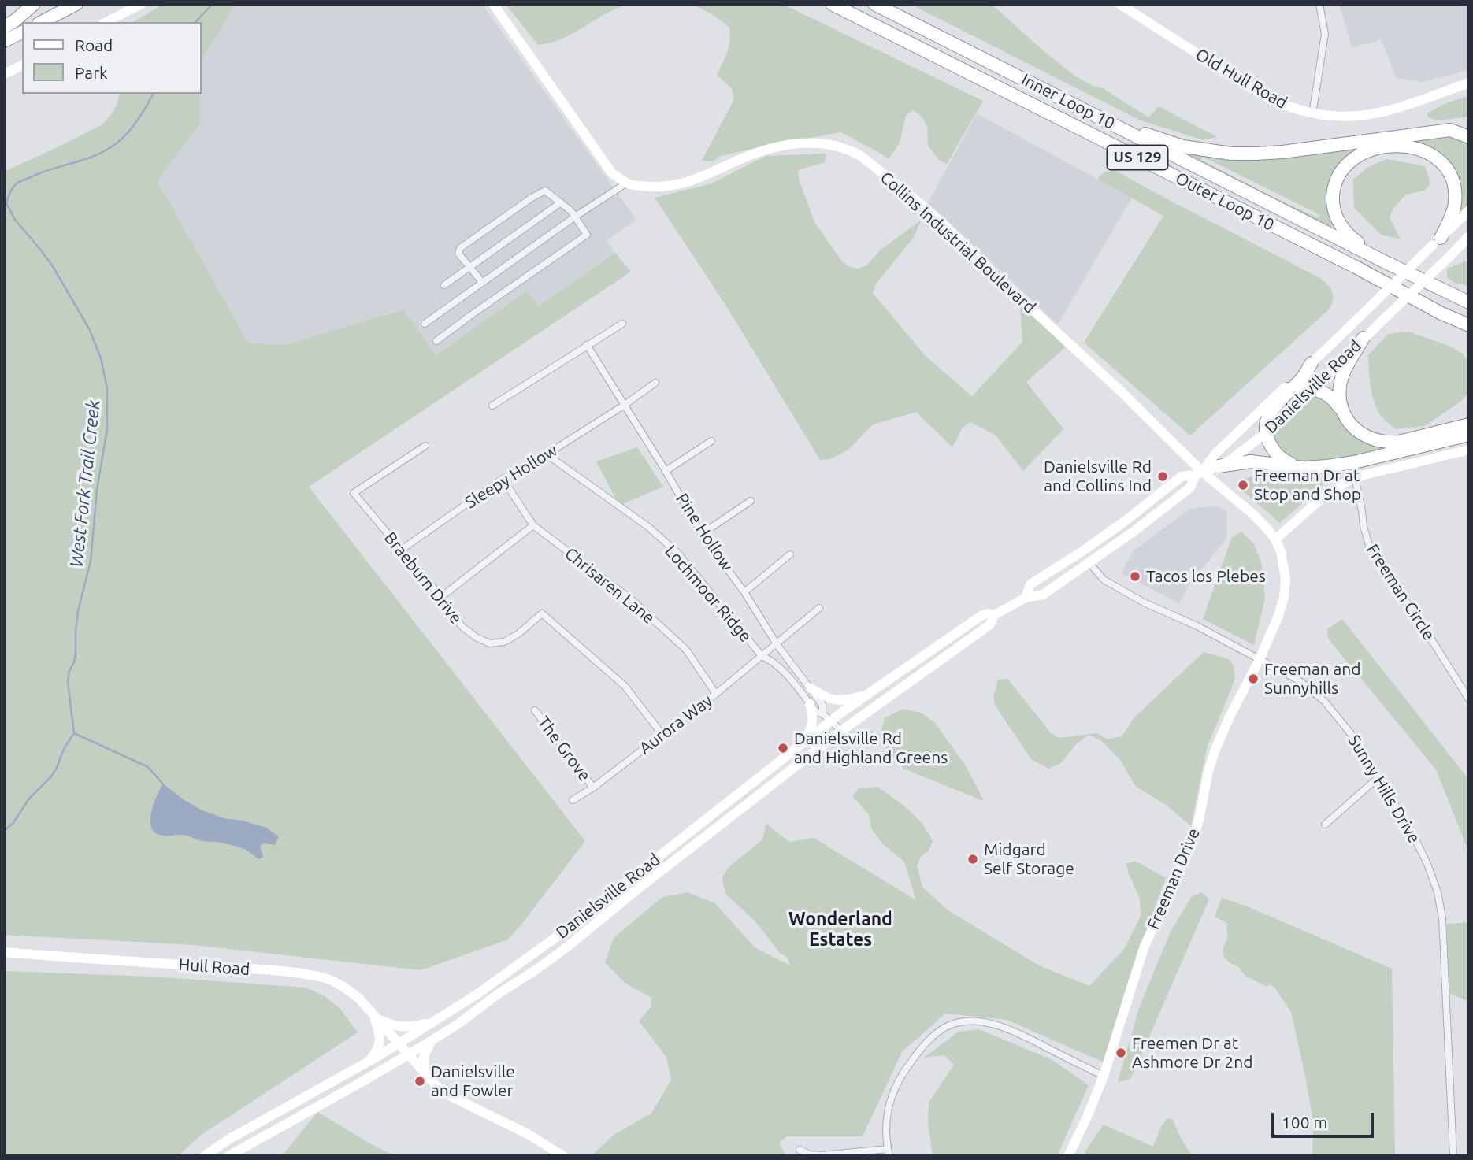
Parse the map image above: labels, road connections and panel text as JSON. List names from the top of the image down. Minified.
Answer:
{"streets":{"highway":["Inner Loop 10","US 129","Outer Loop 10"],"main road":["Old Hull Road","Collins Industrial Boulevard","Danielsville Road","Freeman Drive","Hull Road"],"street":["Sleepy Hollow","Pine Hollow","Braeburn Drive","Chrisaren Lane","Freeman Circle","Lochmoor Ridge","Aurora Way","The Grove","Sunny Hills Drive"]},"crossings":[["Collins Industrial Boulevard","Danielsville Road"],["Collins Industrial Boulevard","Freeman Drive"],["Danielsville Road","Sunny Hills Drive"],["Danielsville Road","Freeman Drive"],["Danielsville Road","Hull Road"],["Sleepy Hollow","Pine Hollow"],["Sleepy Hollow","Braeburn Drive"],["Sleepy Hollow","Chrisaren Lane"],["Sleepy Hollow","Lochmoor Ridge"],["Pine Hollow","Aurora Way"],["Braeburn Drive","Aurora Way"],["Chrisaren Lane","Aurora Way"],["Lochmoor Ridge","Aurora Way"],["Aurora Way","The Grove"],["Sunny Hills Drive","Freeman Drive"]],"districts":["Wonderland Estates"],"water":["West Fork Trail Creek"],"places":["Danielsville Rd and Collins Ind","Freeman Dr at Stop and Shop","Tacos los Plebes","Freeman and Sunnyhills","Danielsville Rd and Highland Greens","Midgard Self Storage","Freemen Dr at Ashmore Dr 2nd","Danielsville and Fowler"],"legend":["Road","Park"],"scale_bar":"100 m"}
